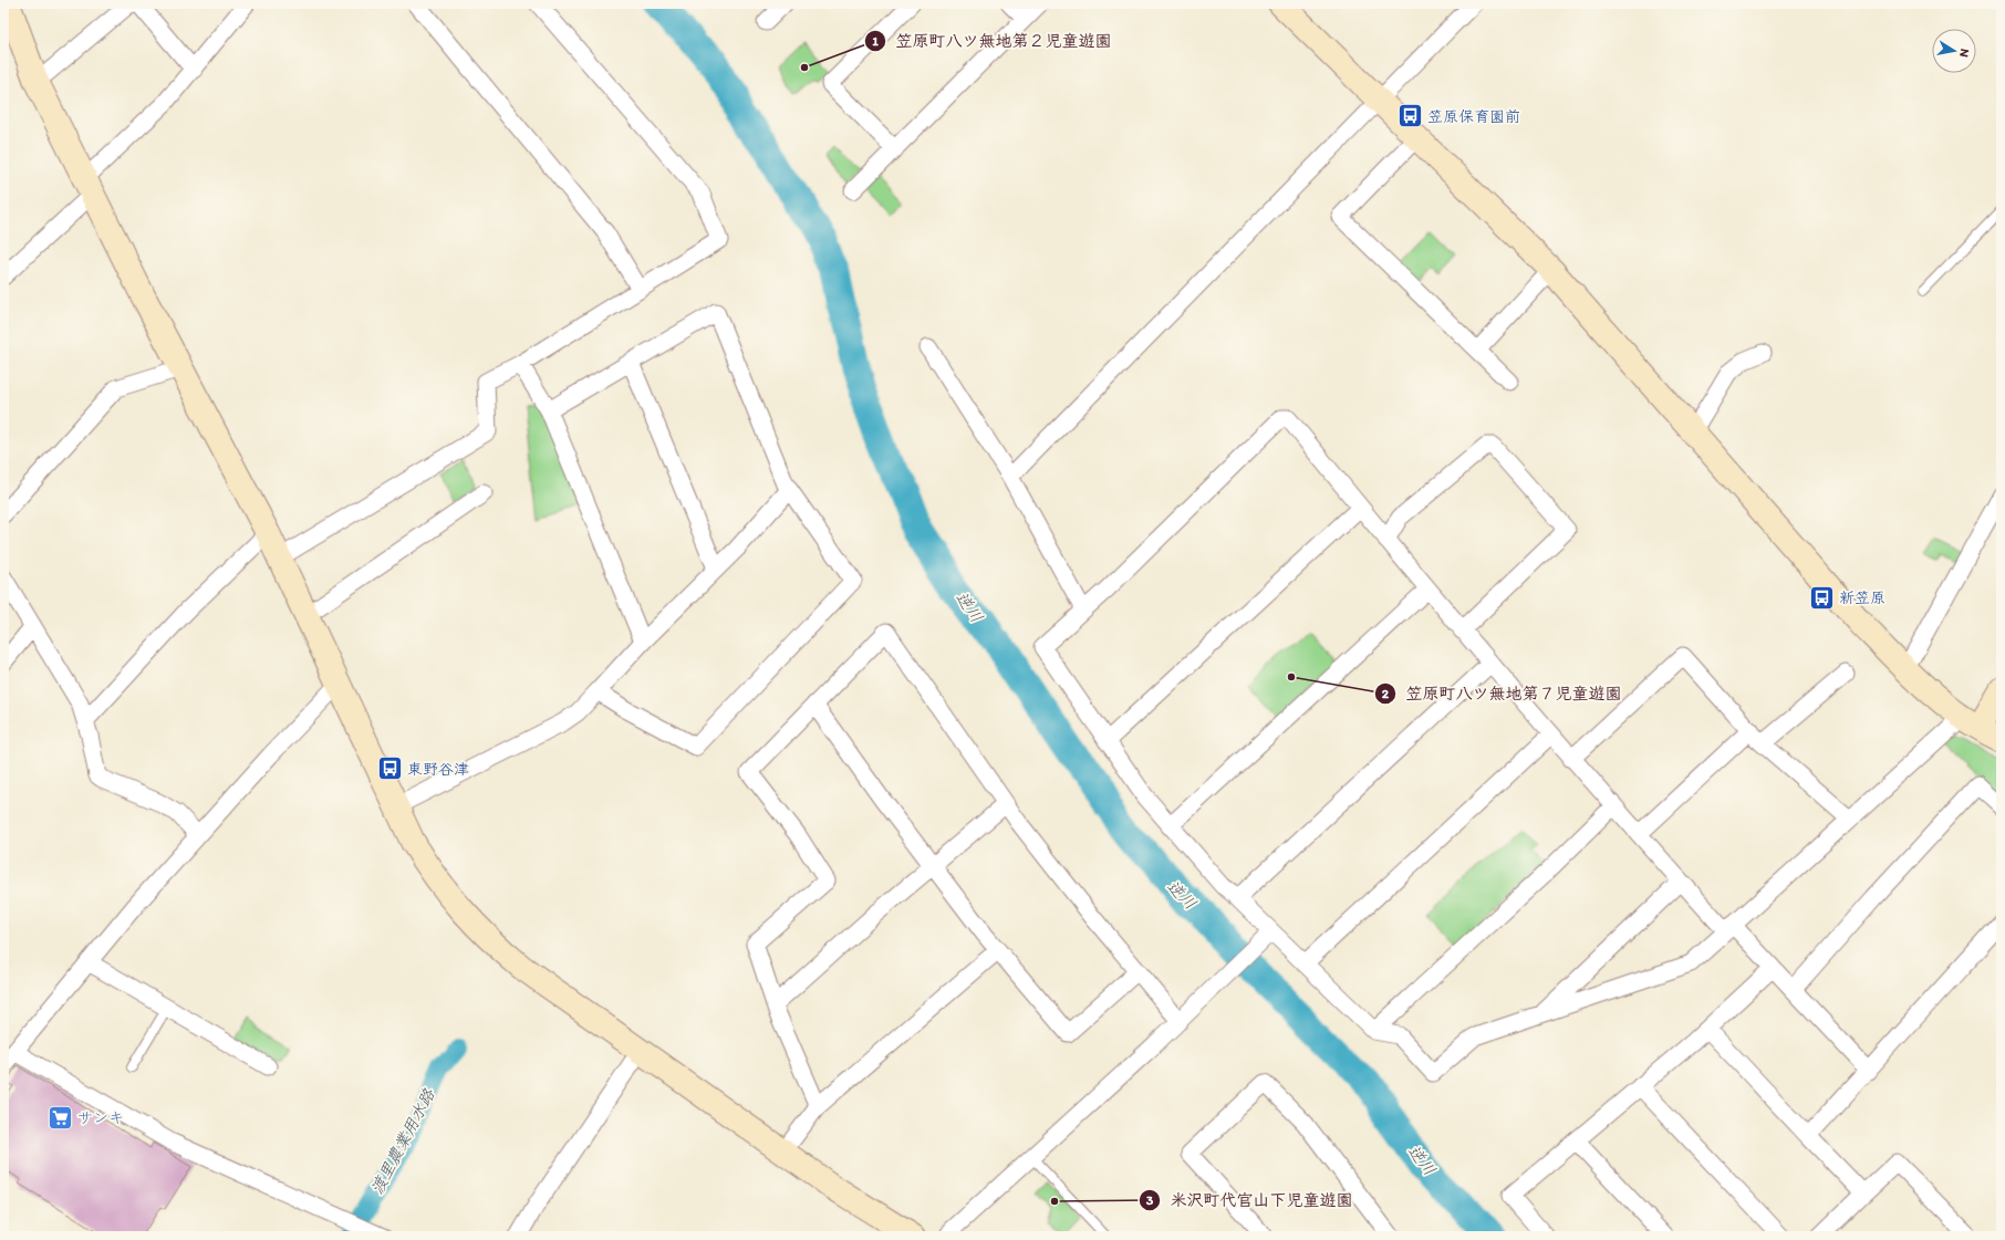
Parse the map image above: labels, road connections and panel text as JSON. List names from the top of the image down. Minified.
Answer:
{"water":["逆川","渡里農業用水路"],"places":{"other":["笠原町八ツ無地第２児童遊園","笠原町八ツ無地第７児童遊園","米沢町代官山下児童遊園"],"bus stop":["笠原保育園前","新笠原","東野谷津"],"supermarket":["サンキ"]},"north":"right"}
